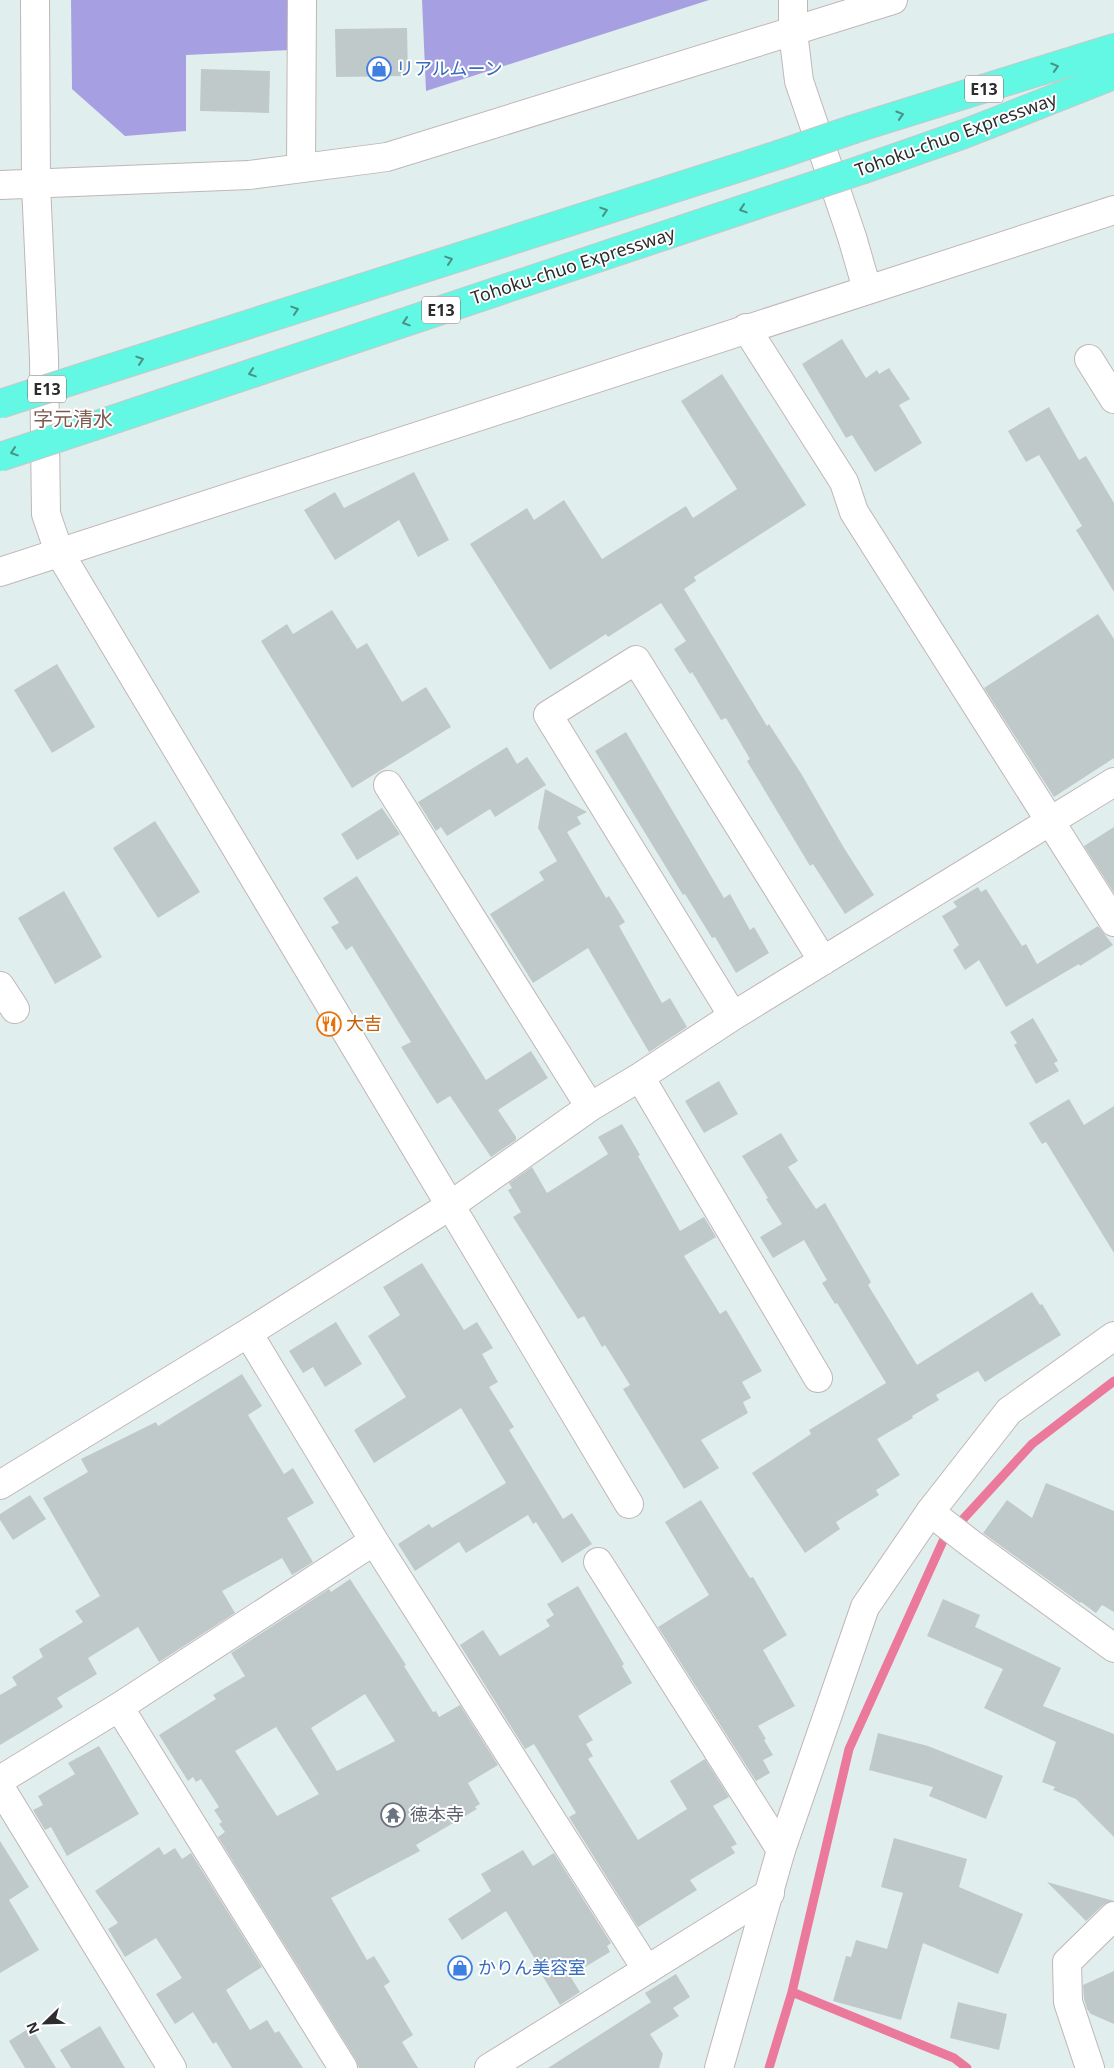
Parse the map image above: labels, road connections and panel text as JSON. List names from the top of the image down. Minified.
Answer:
{"streets":{"highway":["E13","Tohoku-chuo Expressway"]},"districts":["字元清水"],"places":{"shop":["リアルムーン","かりん美容室"],"restaurant":["大吉"],"temple":["徳本寺"]},"north":"bottom left"}
